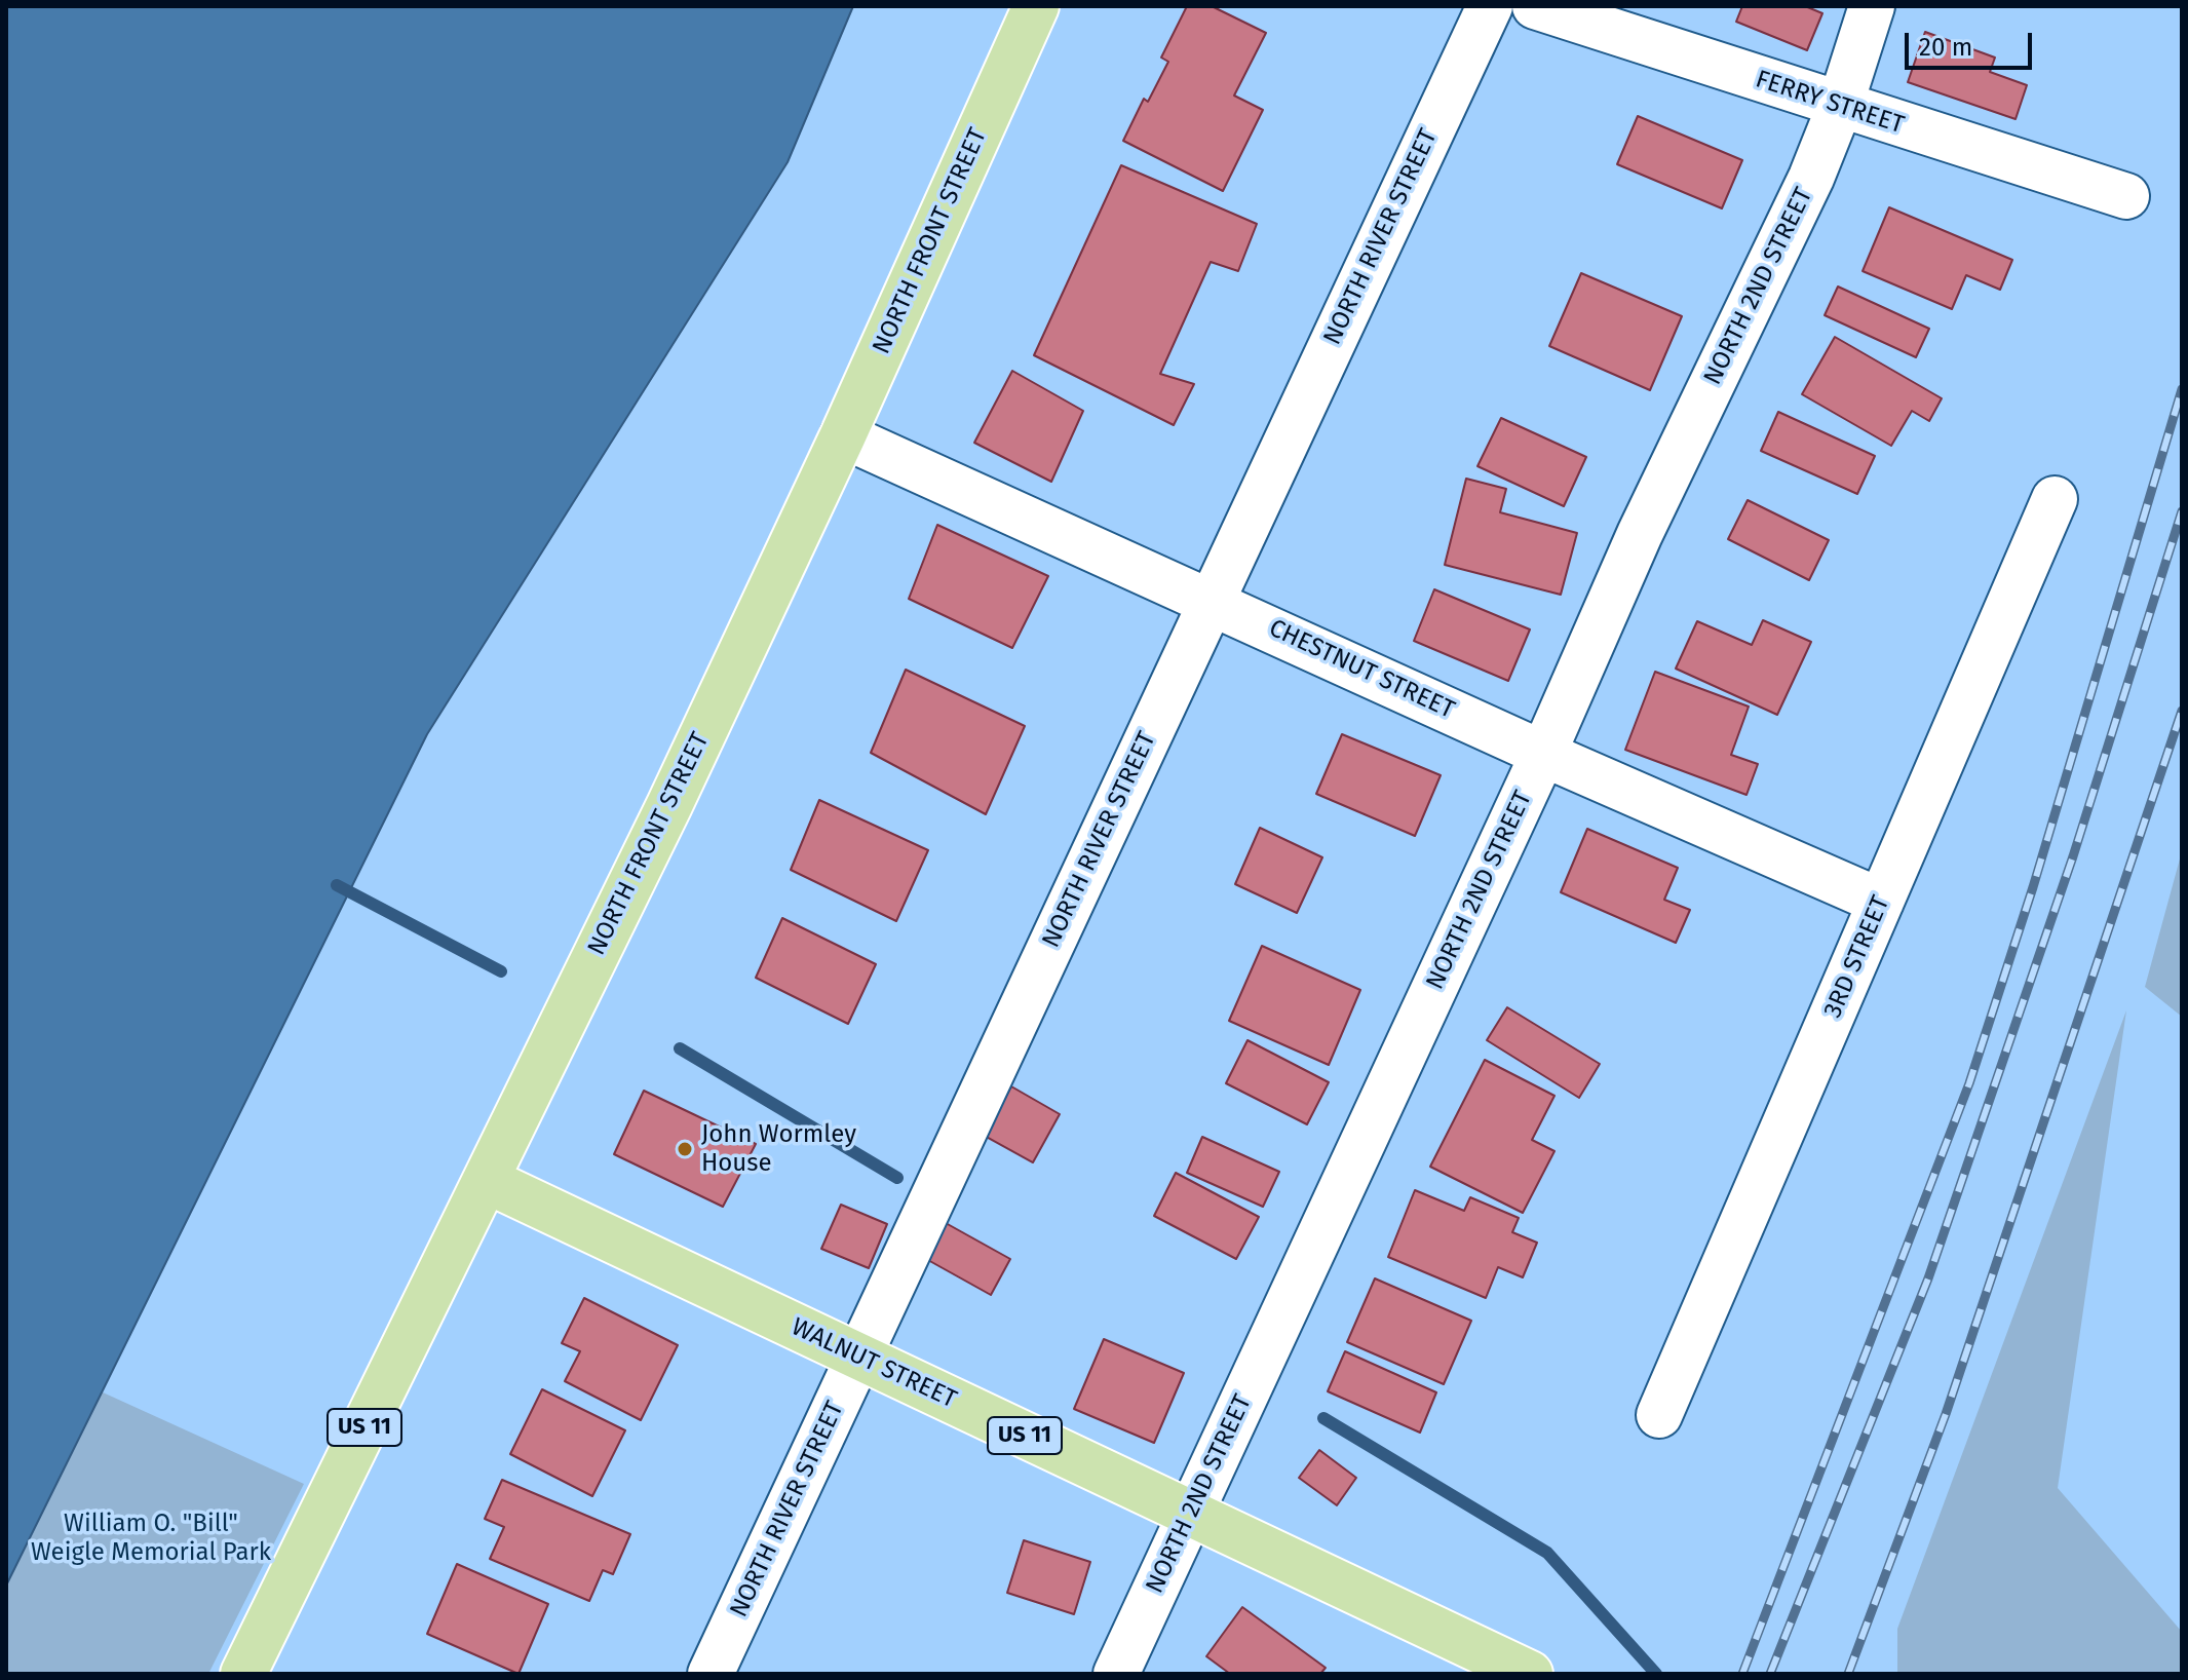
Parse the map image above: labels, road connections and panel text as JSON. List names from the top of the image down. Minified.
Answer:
{"streets":{"main road":["NORTH FRONT STREET","WALNUT STREET","US 11"],"street":["FERRY STREET","NORTH RIVER STREET","NORTH 2ND STREET","CHESTNUT STREET","3RD STREET"]},"crossings":[["FERRY STREET","NORTH 2ND STREET"],["NORTH RIVER STREET","CHESTNUT STREET"],["NORTH RIVER STREET","WALNUT STREET"],["NORTH FRONT STREET","CHESTNUT STREET"],["NORTH FRONT STREET","WALNUT STREET"],["NORTH 2ND STREET","CHESTNUT STREET"],["NORTH 2ND STREET","WALNUT STREET"],["CHESTNUT STREET","3RD STREET"]],"parks":["William O. \"Bill\" Weigle Memorial Park"],"places":["John Wormley House"],"scale_bar":"20 m"}
